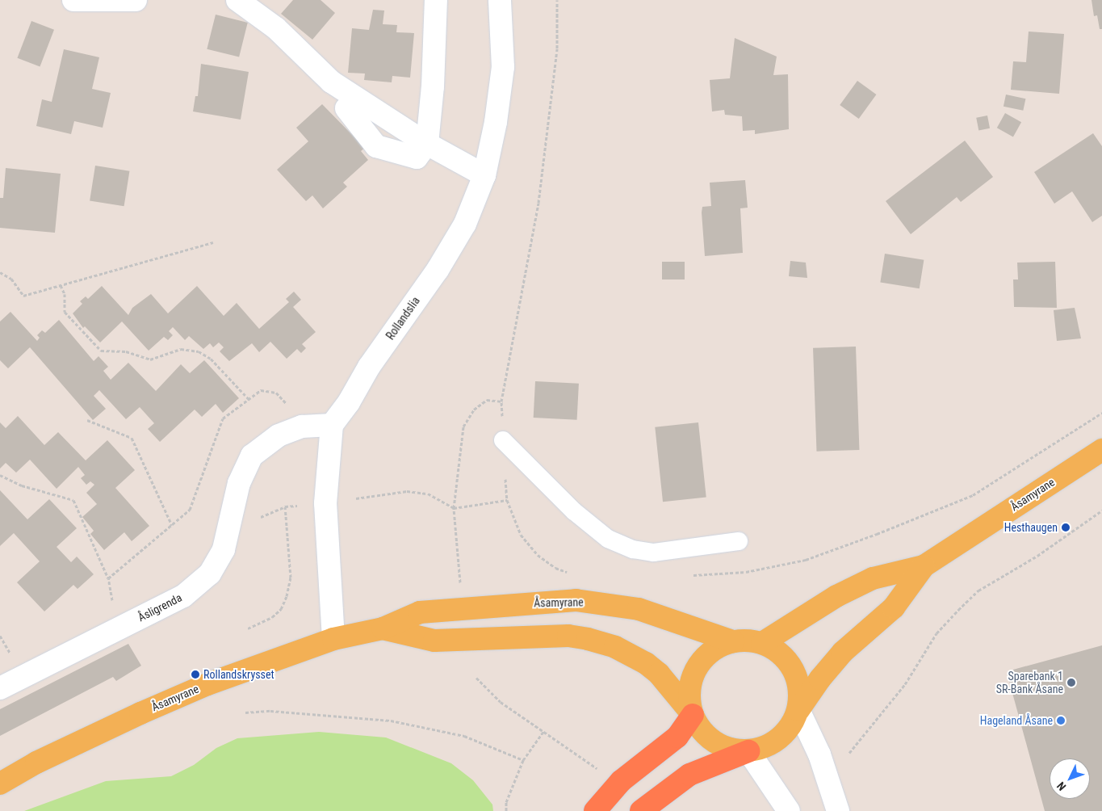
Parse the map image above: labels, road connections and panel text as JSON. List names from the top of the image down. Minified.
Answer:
{"streets":{"main road":["Åsamyrane"],"street":["Rollandslia","Åsligrenda"]},"crossings":[["Rollandslia","Åsligrenda"]],"places":["Hesthaugen","Rollandskrysset","Sparebank 1 SR-Bank Åsane","Hageland Åsane"],"north":"bottom left"}
